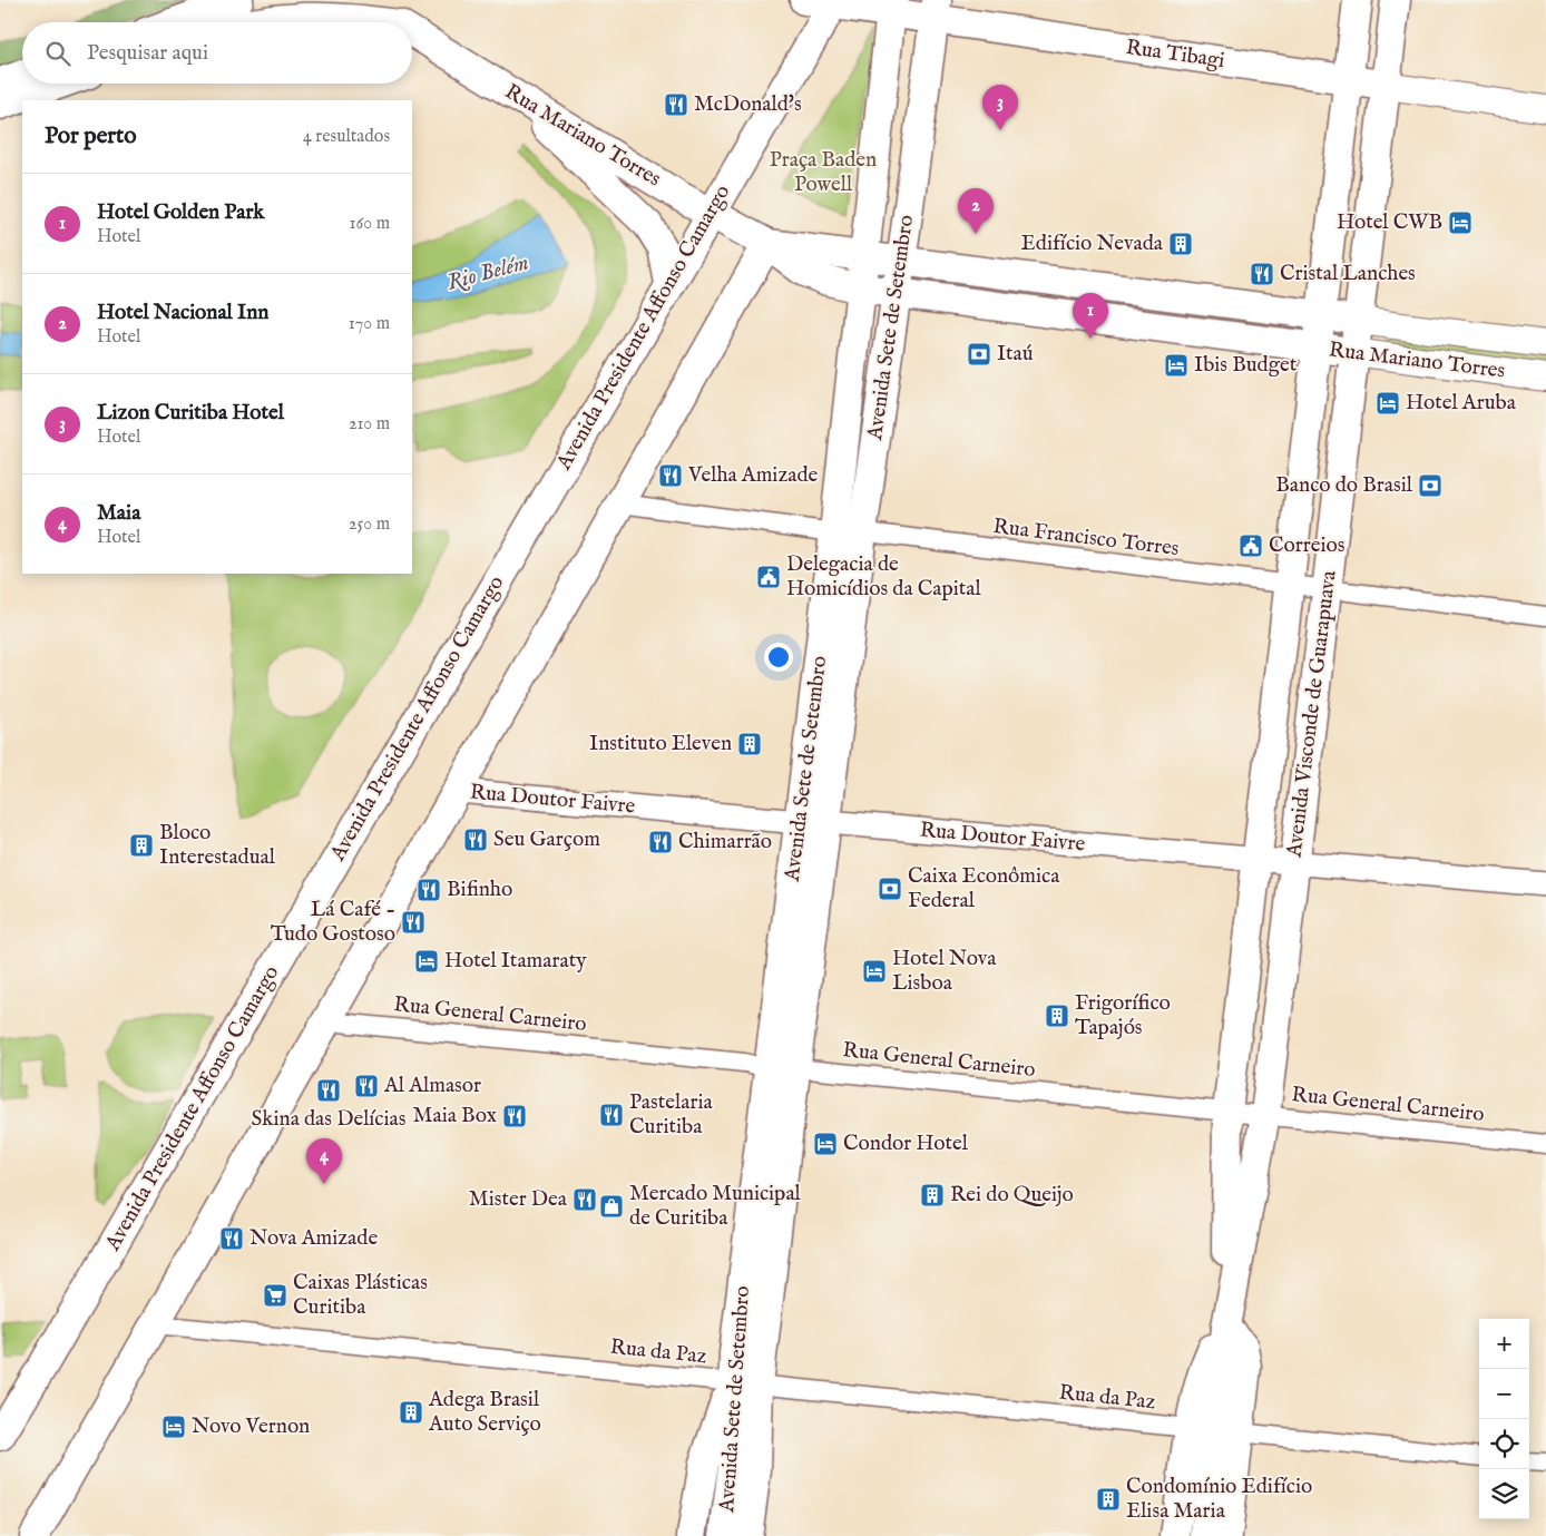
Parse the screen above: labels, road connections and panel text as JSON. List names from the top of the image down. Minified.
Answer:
{"streets":{"main road":["Rua Tibagi","Rua Mariano Torres","Avenida Presidente Affonso Camargo","Avenida Sete de Setembro","Avenida Visconde de Guarapuava"],"street":["Rua Francisco Torres","Rua Doutor Faivre","Rua General Carneiro","Rua da Paz"]},"crossings":[["Rua Tibagi","Avenida Presidente Affonso Camargo"],["Rua Tibagi","Avenida Sete de Setembro"],["Rua Tibagi","Avenida Visconde de Guarapuava"],["Rua Mariano Torres","Avenida Presidente Affonso Camargo"],["Rua Mariano Torres","Avenida Sete de Setembro"],["Rua Mariano Torres","Avenida Visconde de Guarapuava"],["Avenida Sete de Setembro","Rua Francisco Torres"],["Avenida Sete de Setembro","Rua Doutor Faivre"],["Avenida Sete de Setembro","Rua General Carneiro"],["Avenida Sete de Setembro","Rua da Paz"],["Rua Francisco Torres","Avenida Visconde de Guarapuava"],["Avenida Visconde de Guarapuava","Rua Doutor Faivre"],["Avenida Visconde de Guarapuava","Rua General Carneiro"]],"water":["Rio Belém"],"parks":["Praça Baden Powell"],"places":{"restaurant":["McDonald's","Cristal Lanches","Velha Amizade","Seu Garçom","Chimarrão","Bifinho","Lá Café - Tudo Gostoso","Al Almasor","Skina das Delícias","Pastelaria Curitiba","Maia Box","Mister Dea","Nova Amizade"],"hotel":["Hotel CWB","Ibis Budget","Hotel Aruba","Hotel Itamaraty","Hotel Nova Lisboa","Condor Hotel","Novo Vernon"],"building":["Edifício Nevada","Instituto Eleven","Bloco Interestadual","Frigorífico Tapajós","Rei do Queijo","Adega Brasil Auto Serviço","Condomínio Edifício Elisa Maria"],"bank":["Itaú","Banco do Brasil","Caixa Econômica Federal"],"public building":["Correios","Delegacia de Homicídios da Capital"],"shop":["Mercado Municipal de Curitiba"],"supermarket":["Caixas Plásticas Curitiba"]},"page":{"search":"Pesquisar aqui","pins":["3","2","1","4"],"heading":["Por perto","4 resultados"],"list":[{"mark":"1","name":"Hotel Golden Park","note":"Hotel","value":"160 m"},{"mark":"2","name":"Hotel Nacional Inn","note":"Hotel","value":"170 m"},{"mark":"3","name":"Lizon Curitiba Hotel","note":"Hotel","value":"210 m"},{"mark":"4","name":"Maia","note":"Hotel","value":"250 m"}],"map_buttons":["+","−"]}}
